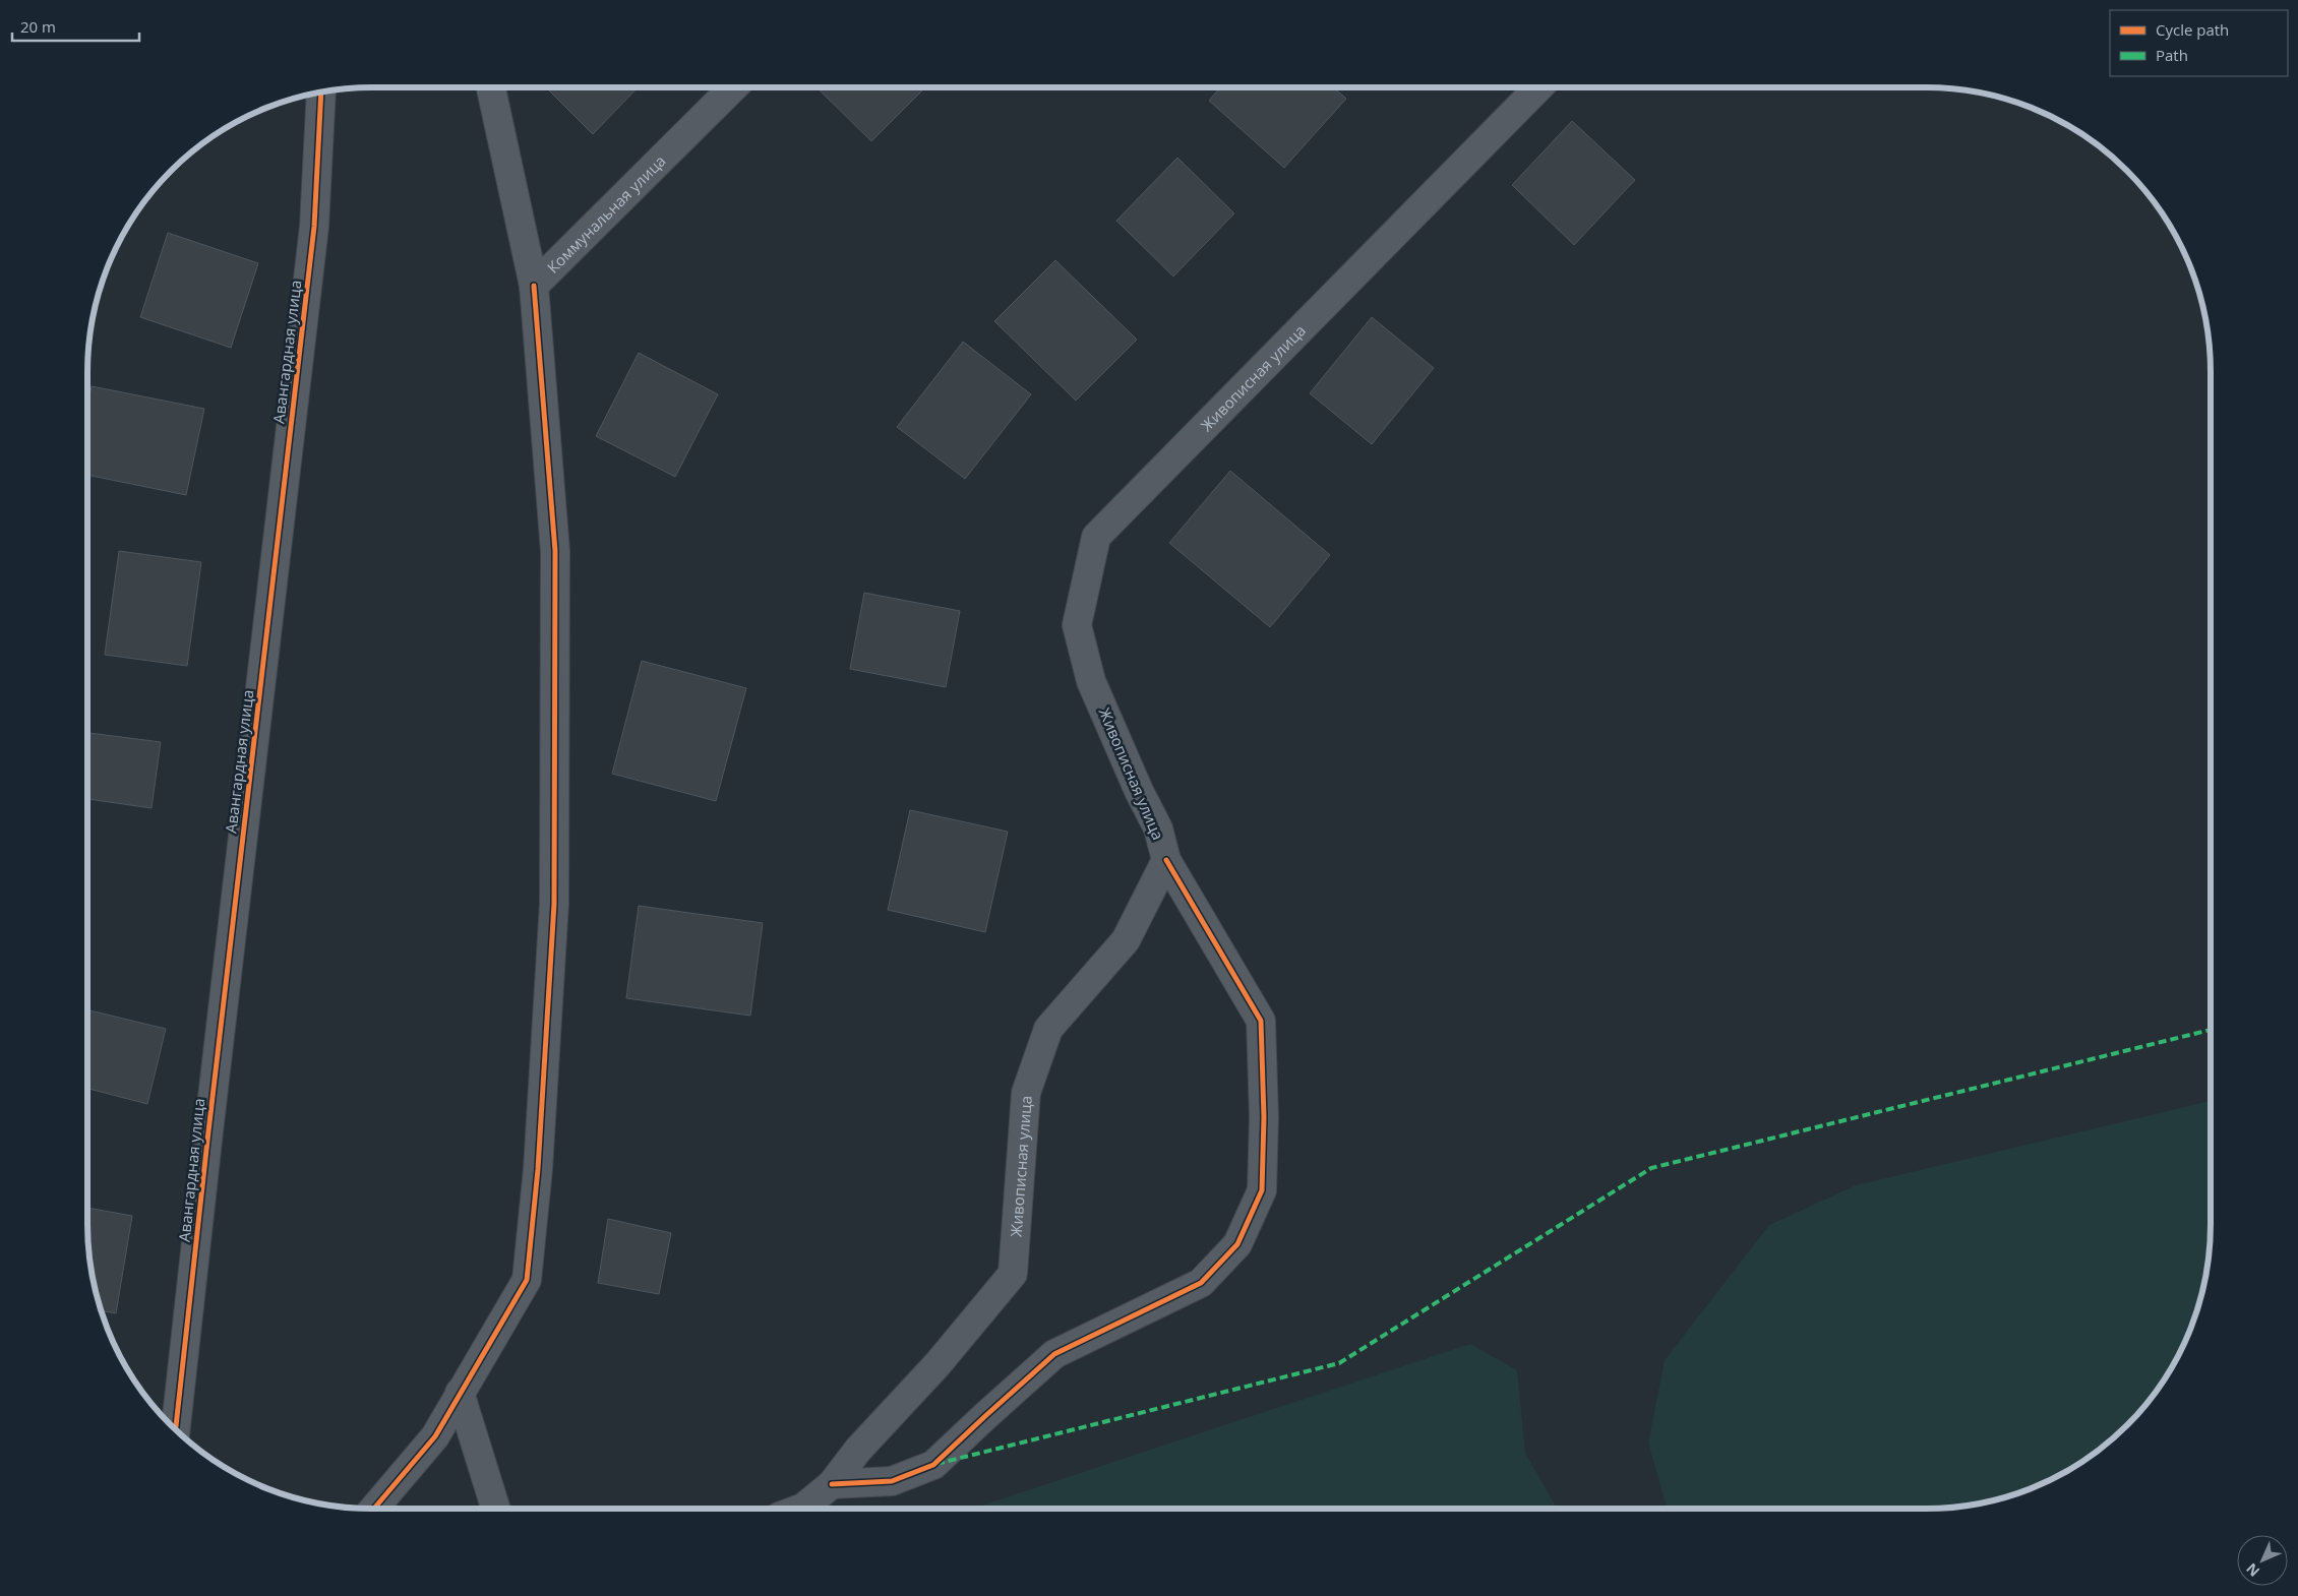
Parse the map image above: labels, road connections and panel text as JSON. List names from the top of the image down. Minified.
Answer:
{"streets":{"street":["Коммунальная улица","Авангардная улица","Живописная улица"]},"legend":["Cycle path","Path"],"scale_bar":"20 m","north":"bottom left"}
